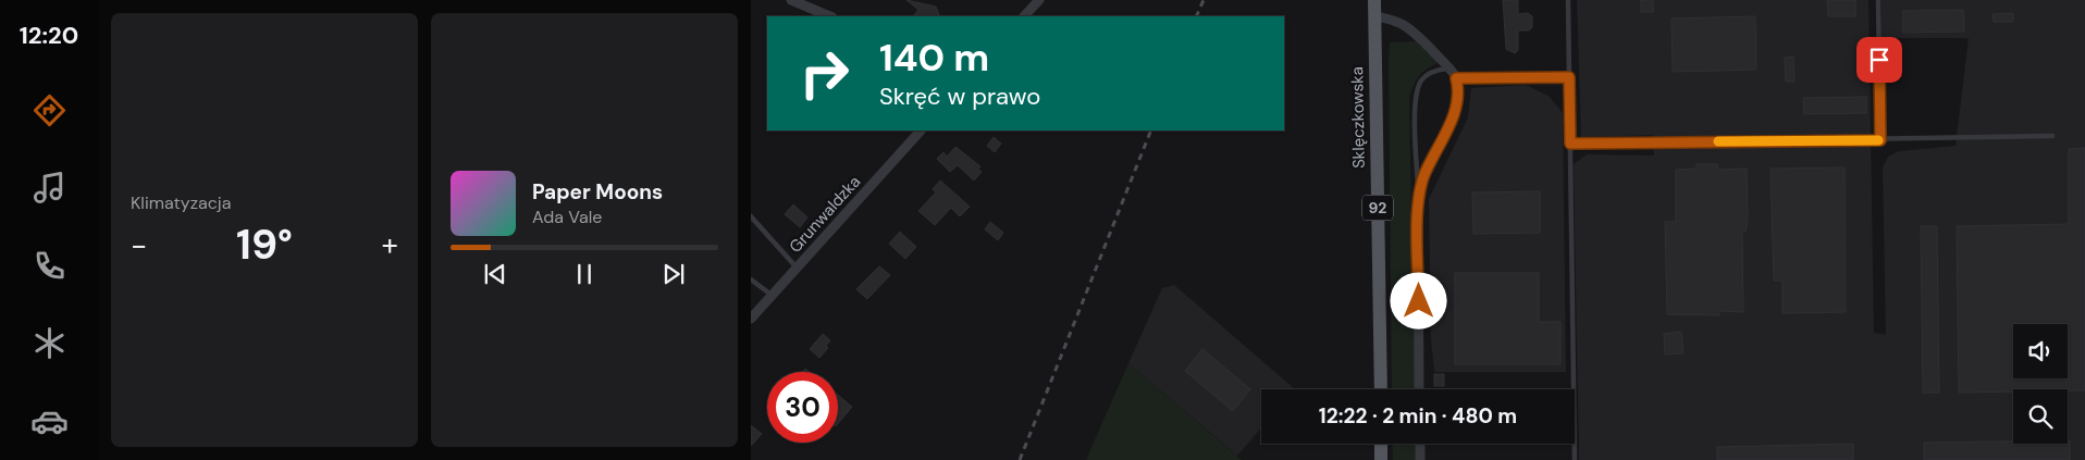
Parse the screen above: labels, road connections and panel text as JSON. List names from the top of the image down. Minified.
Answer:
{"streets":{"main road":["Sklęczkowska","92"],"street":["Grunwaldzka"]},"page":{"tabs":"12:20","tile":"Klimatyzacja","turn":["140 m","Skręć w prawo"],"song":["Paper Moons","Ada Vale"],"heat":["−","19°","+"],"limit":"30","trip":"12:22 · 2 min · 480 m"}}
